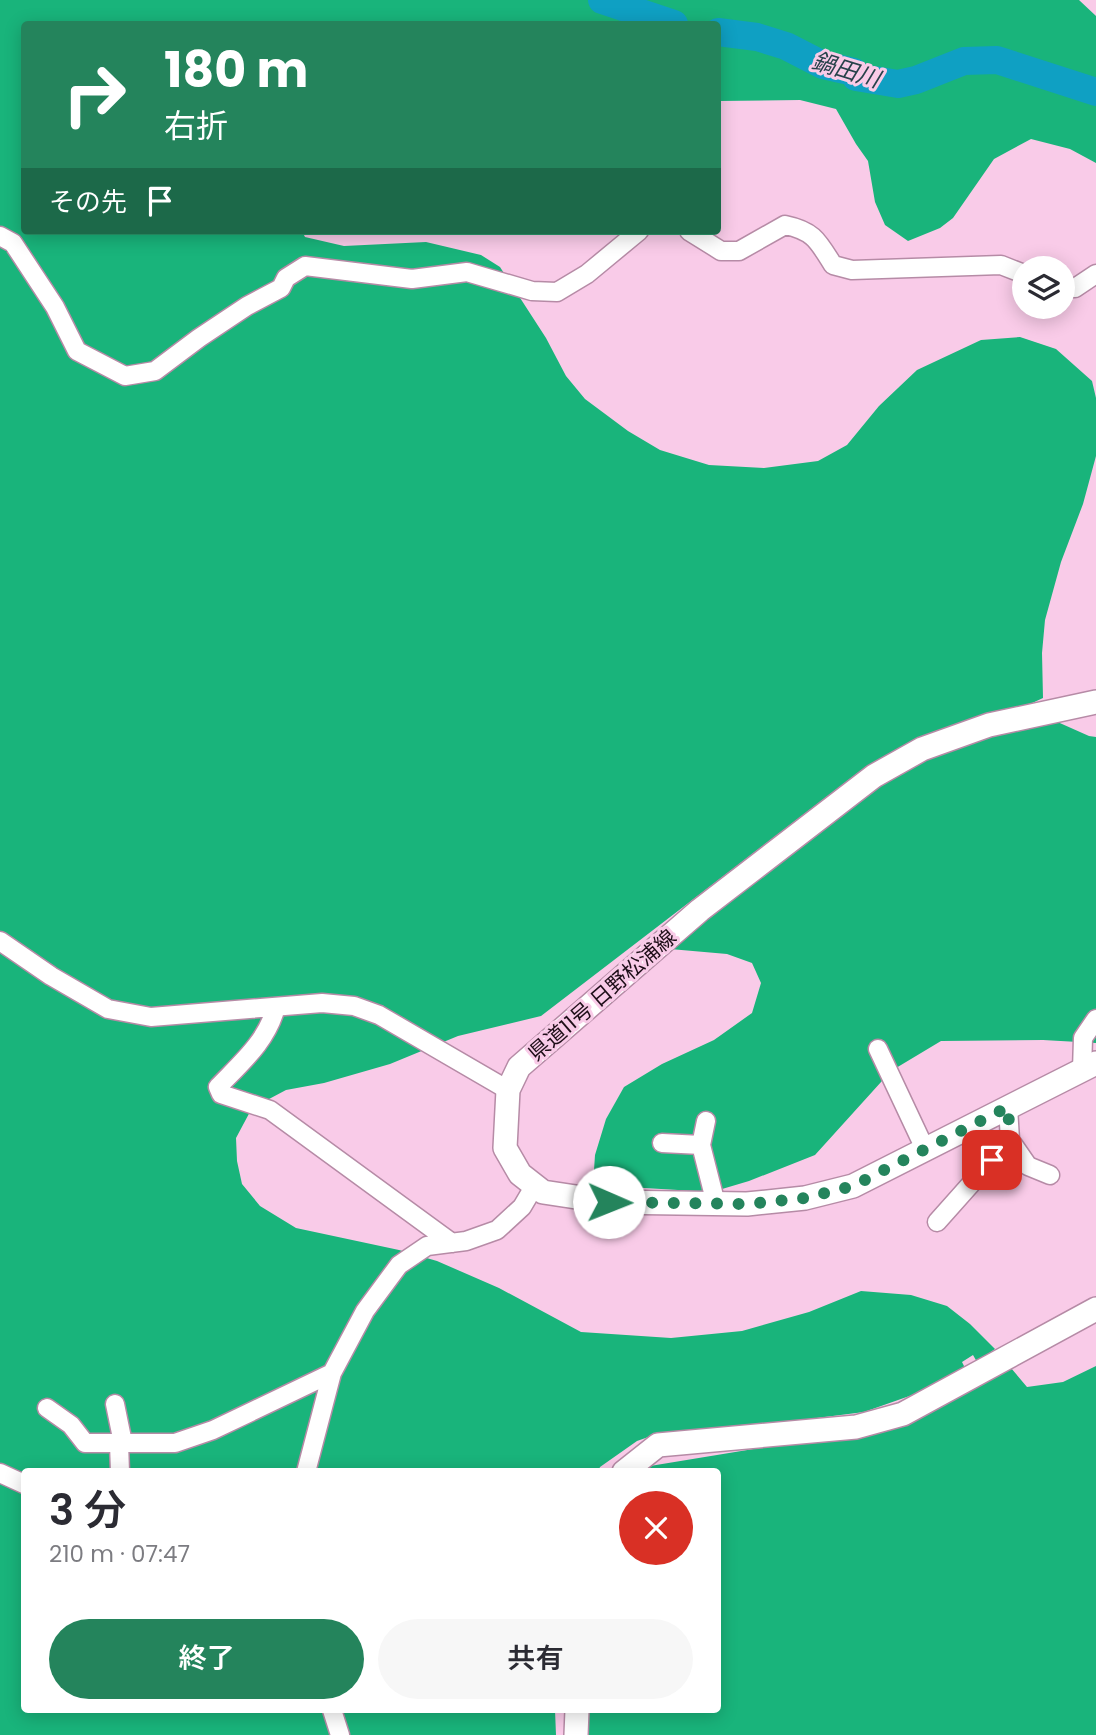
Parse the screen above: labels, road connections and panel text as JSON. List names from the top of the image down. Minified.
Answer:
{"streets":{"main road":["県道11号 日野松浦線"]},"water":["鍋田川"],"page":{"turn":["180 m","右折"],"then":"その先","heading":["3 分","210 m · 07:47"],"buttons":["終了","共有"]}}
